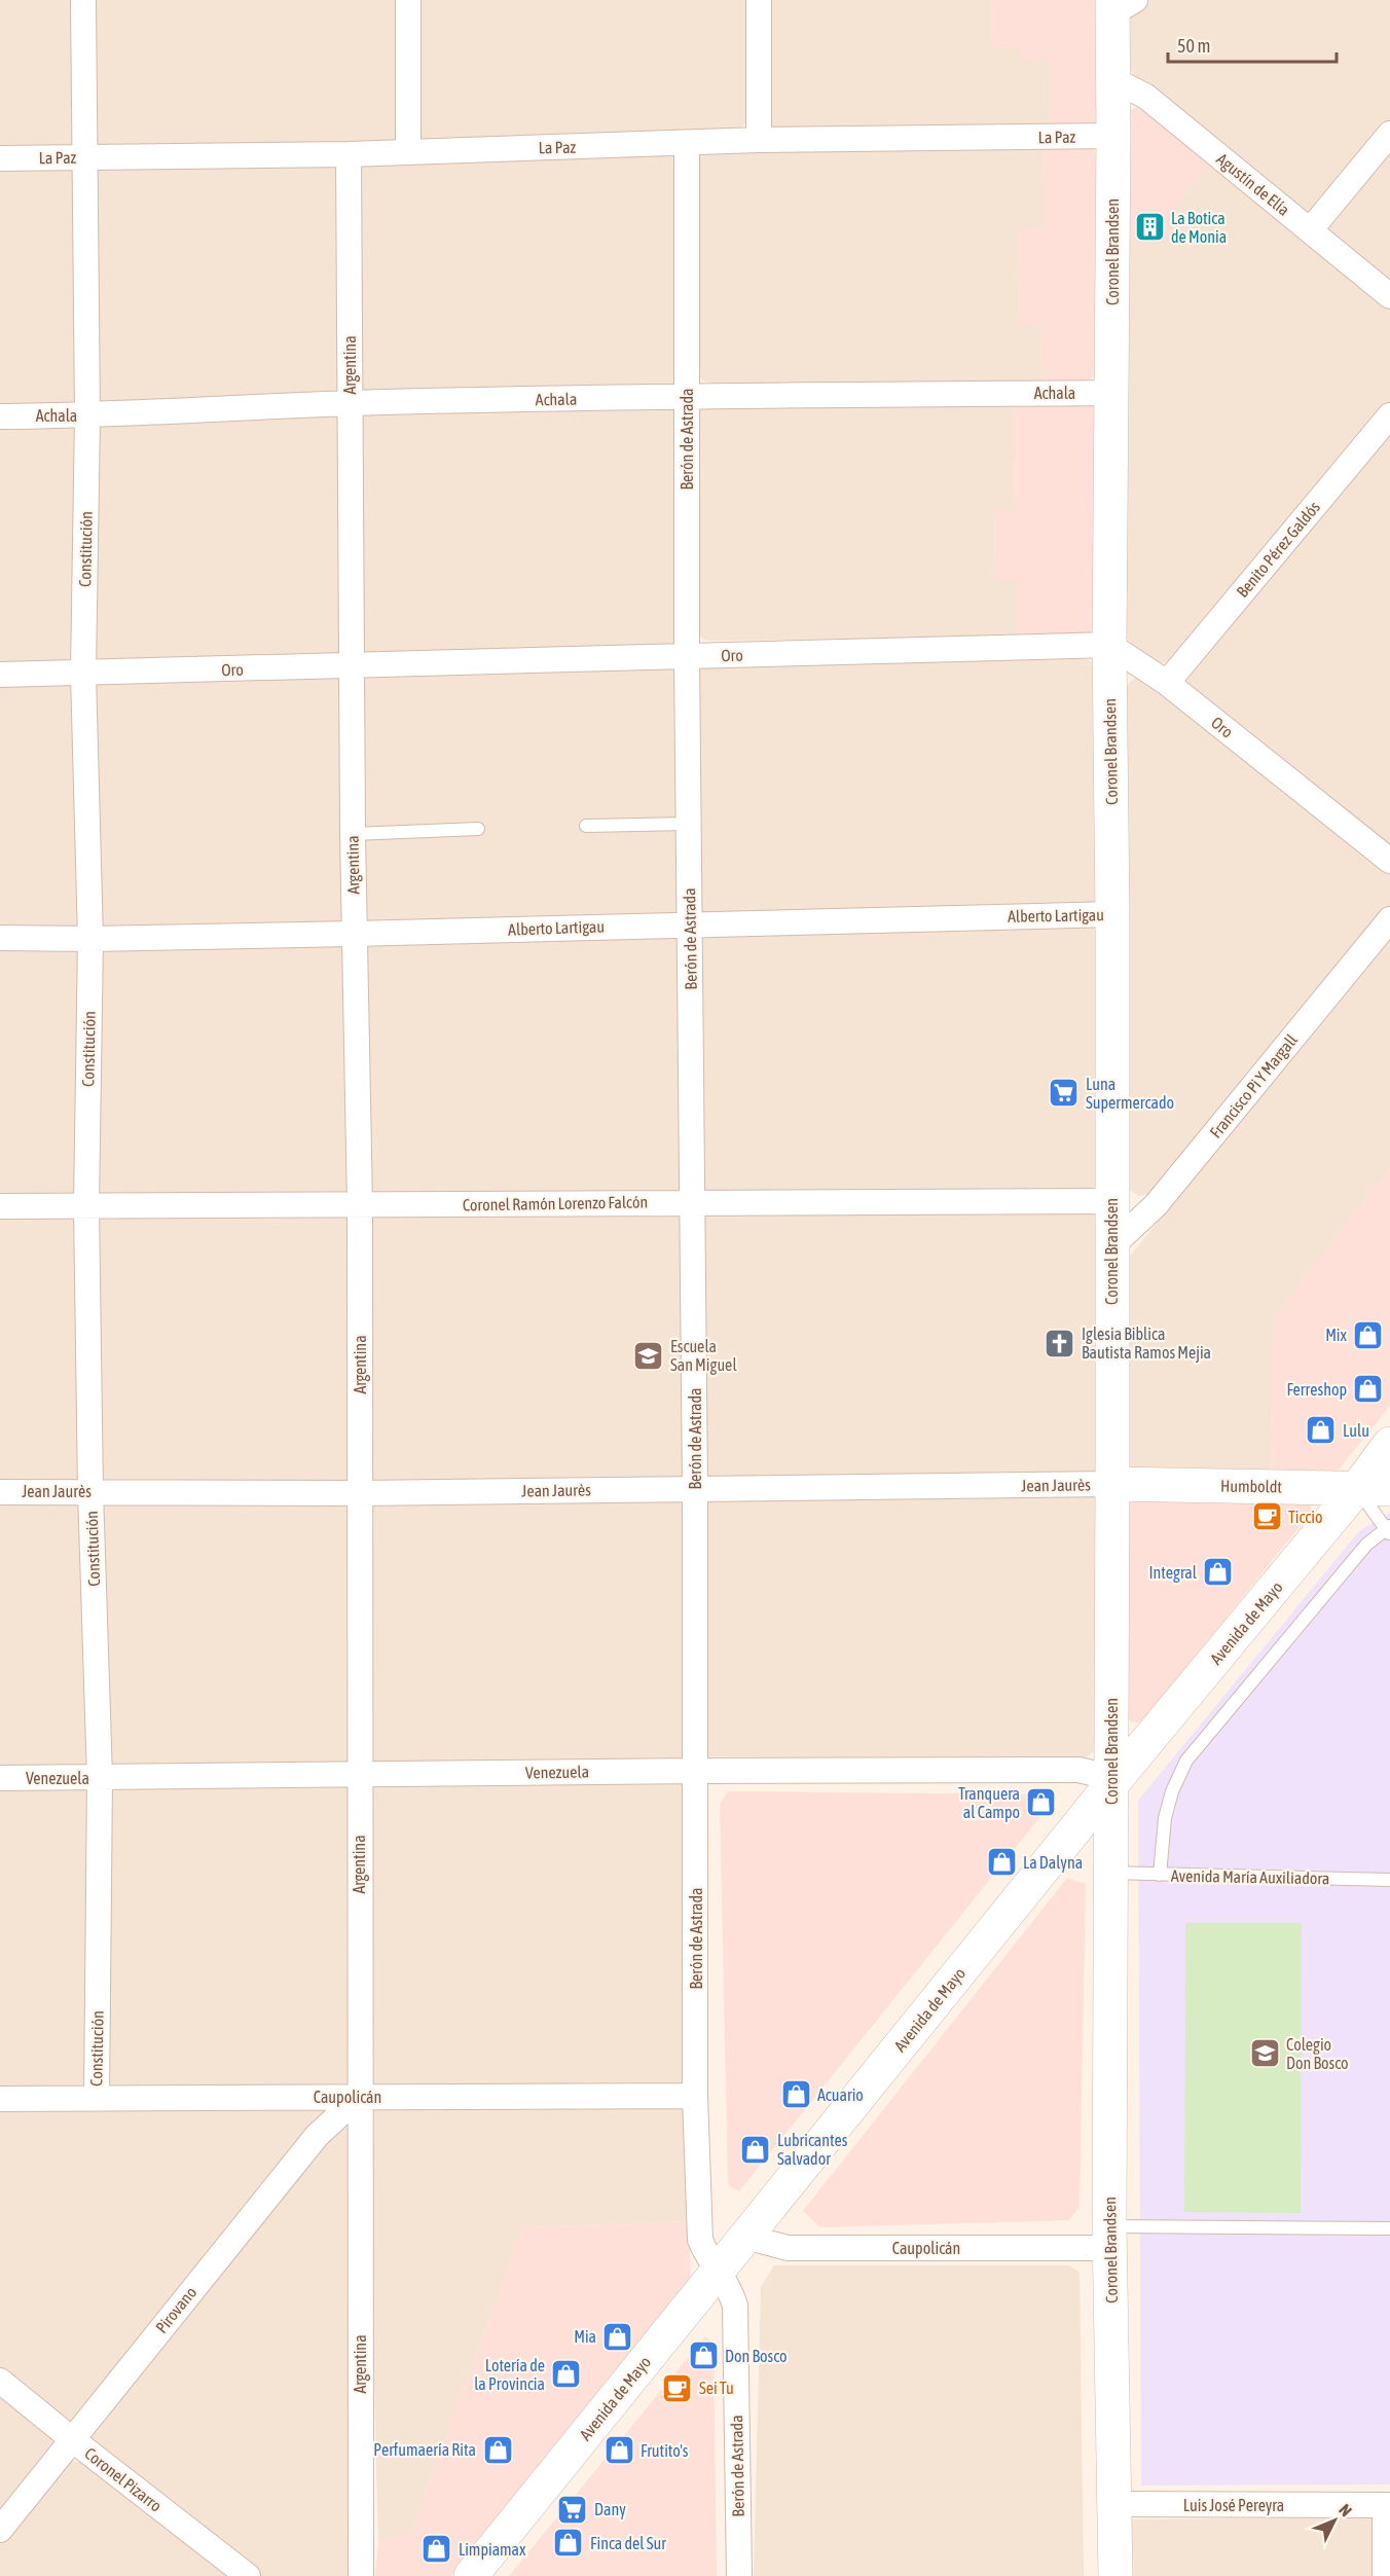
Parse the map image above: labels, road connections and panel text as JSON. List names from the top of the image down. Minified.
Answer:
{"streets":{"street":["La Paz","Agustín de Elía","Coronel Brandsen","Argentina","Achala","Berón de Astrada","Constitución","Benito Pérez Galdós","Oro","Alberto Lartigau","Francisco Pi Y Margall","Coronel Ramón Lorenzo Falcón","Jean Jaurès","Humboldt","Avenida de Mayo","Venezuela","Caupolicán","Pirovano","Coronel Pizarro","Luis José Pereyra"],"lane":["Avenida María Auxiliadora"]},"crossings":[["La Paz","Coronel Brandsen"],["La Paz","Argentina"],["La Paz","Berón de Astrada"],["La Paz","Constitución"],["Agustín de Elía","Coronel Brandsen"],["Coronel Brandsen","Achala"],["Coronel Brandsen","Oro"],["Coronel Brandsen","Alberto Lartigau"],["Coronel Brandsen","Francisco Pi Y Margall"],["Coronel Brandsen","Coronel Ramón Lorenzo Falcón"],["Coronel Brandsen","Jean Jaurès"],["Coronel Brandsen","Humboldt"],["Coronel Brandsen","Avenida de Mayo"],["Coronel Brandsen","Venezuela"],["Coronel Brandsen","Avenida María Auxiliadora"],["Coronel Brandsen","Caupolicán"],["Coronel Brandsen","Luis José Pereyra"],["Argentina","Achala"],["Argentina","Oro"],["Argentina","Alberto Lartigau"],["Argentina","Coronel Ramón Lorenzo Falcón"],["Argentina","Jean Jaurès"],["Argentina","Venezuela"],["Argentina","Caupolicán"],["Argentina","Pirovano"],["Achala","Berón de Astrada"],["Achala","Constitución"],["Berón de Astrada","Oro"],["Berón de Astrada","Alberto Lartigau"],["Berón de Astrada","Coronel Ramón Lorenzo Falcón"],["Berón de Astrada","Jean Jaurès"],["Berón de Astrada","Avenida de Mayo"],["Berón de Astrada","Venezuela"],["Berón de Astrada","Caupolicán"],["Constitución","Oro"],["Constitución","Alberto Lartigau"],["Constitución","Coronel Ramón Lorenzo Falcón"],["Constitución","Jean Jaurès"],["Constitución","Venezuela"],["Constitución","Caupolicán"],["Benito Pérez Galdós","Oro"],["Jean Jaurès","Humboldt"],["Humboldt","Avenida de Mayo"],["Avenida de Mayo","Venezuela"],["Avenida de Mayo","Caupolicán"],["Caupolicán","Pirovano"],["Pirovano","Coronel Pizarro"]],"places":{"building":["La Botica de Monia"],"supermarket":["Luna Supermercado","Dany"],"shop":["Mix","Ferreshop","Lulu","Integral","Tranquera al Campo","La Dalyna","Acuario","Lubricantes Salvador","Mia","Don Bosco","Lotería de la Provincia","Perfumaería Rita","Frutito's","Finca del Sur","Limpiamax"],"church":["Iglesia Biblica Bautista Ramos Mejia"],"school or university":["Escuela San Miguel","Colegio Don Bosco"],"cafe":["Ticcio","Sei Tu"]},"scale_bar":"50 m","north":"top right"}
